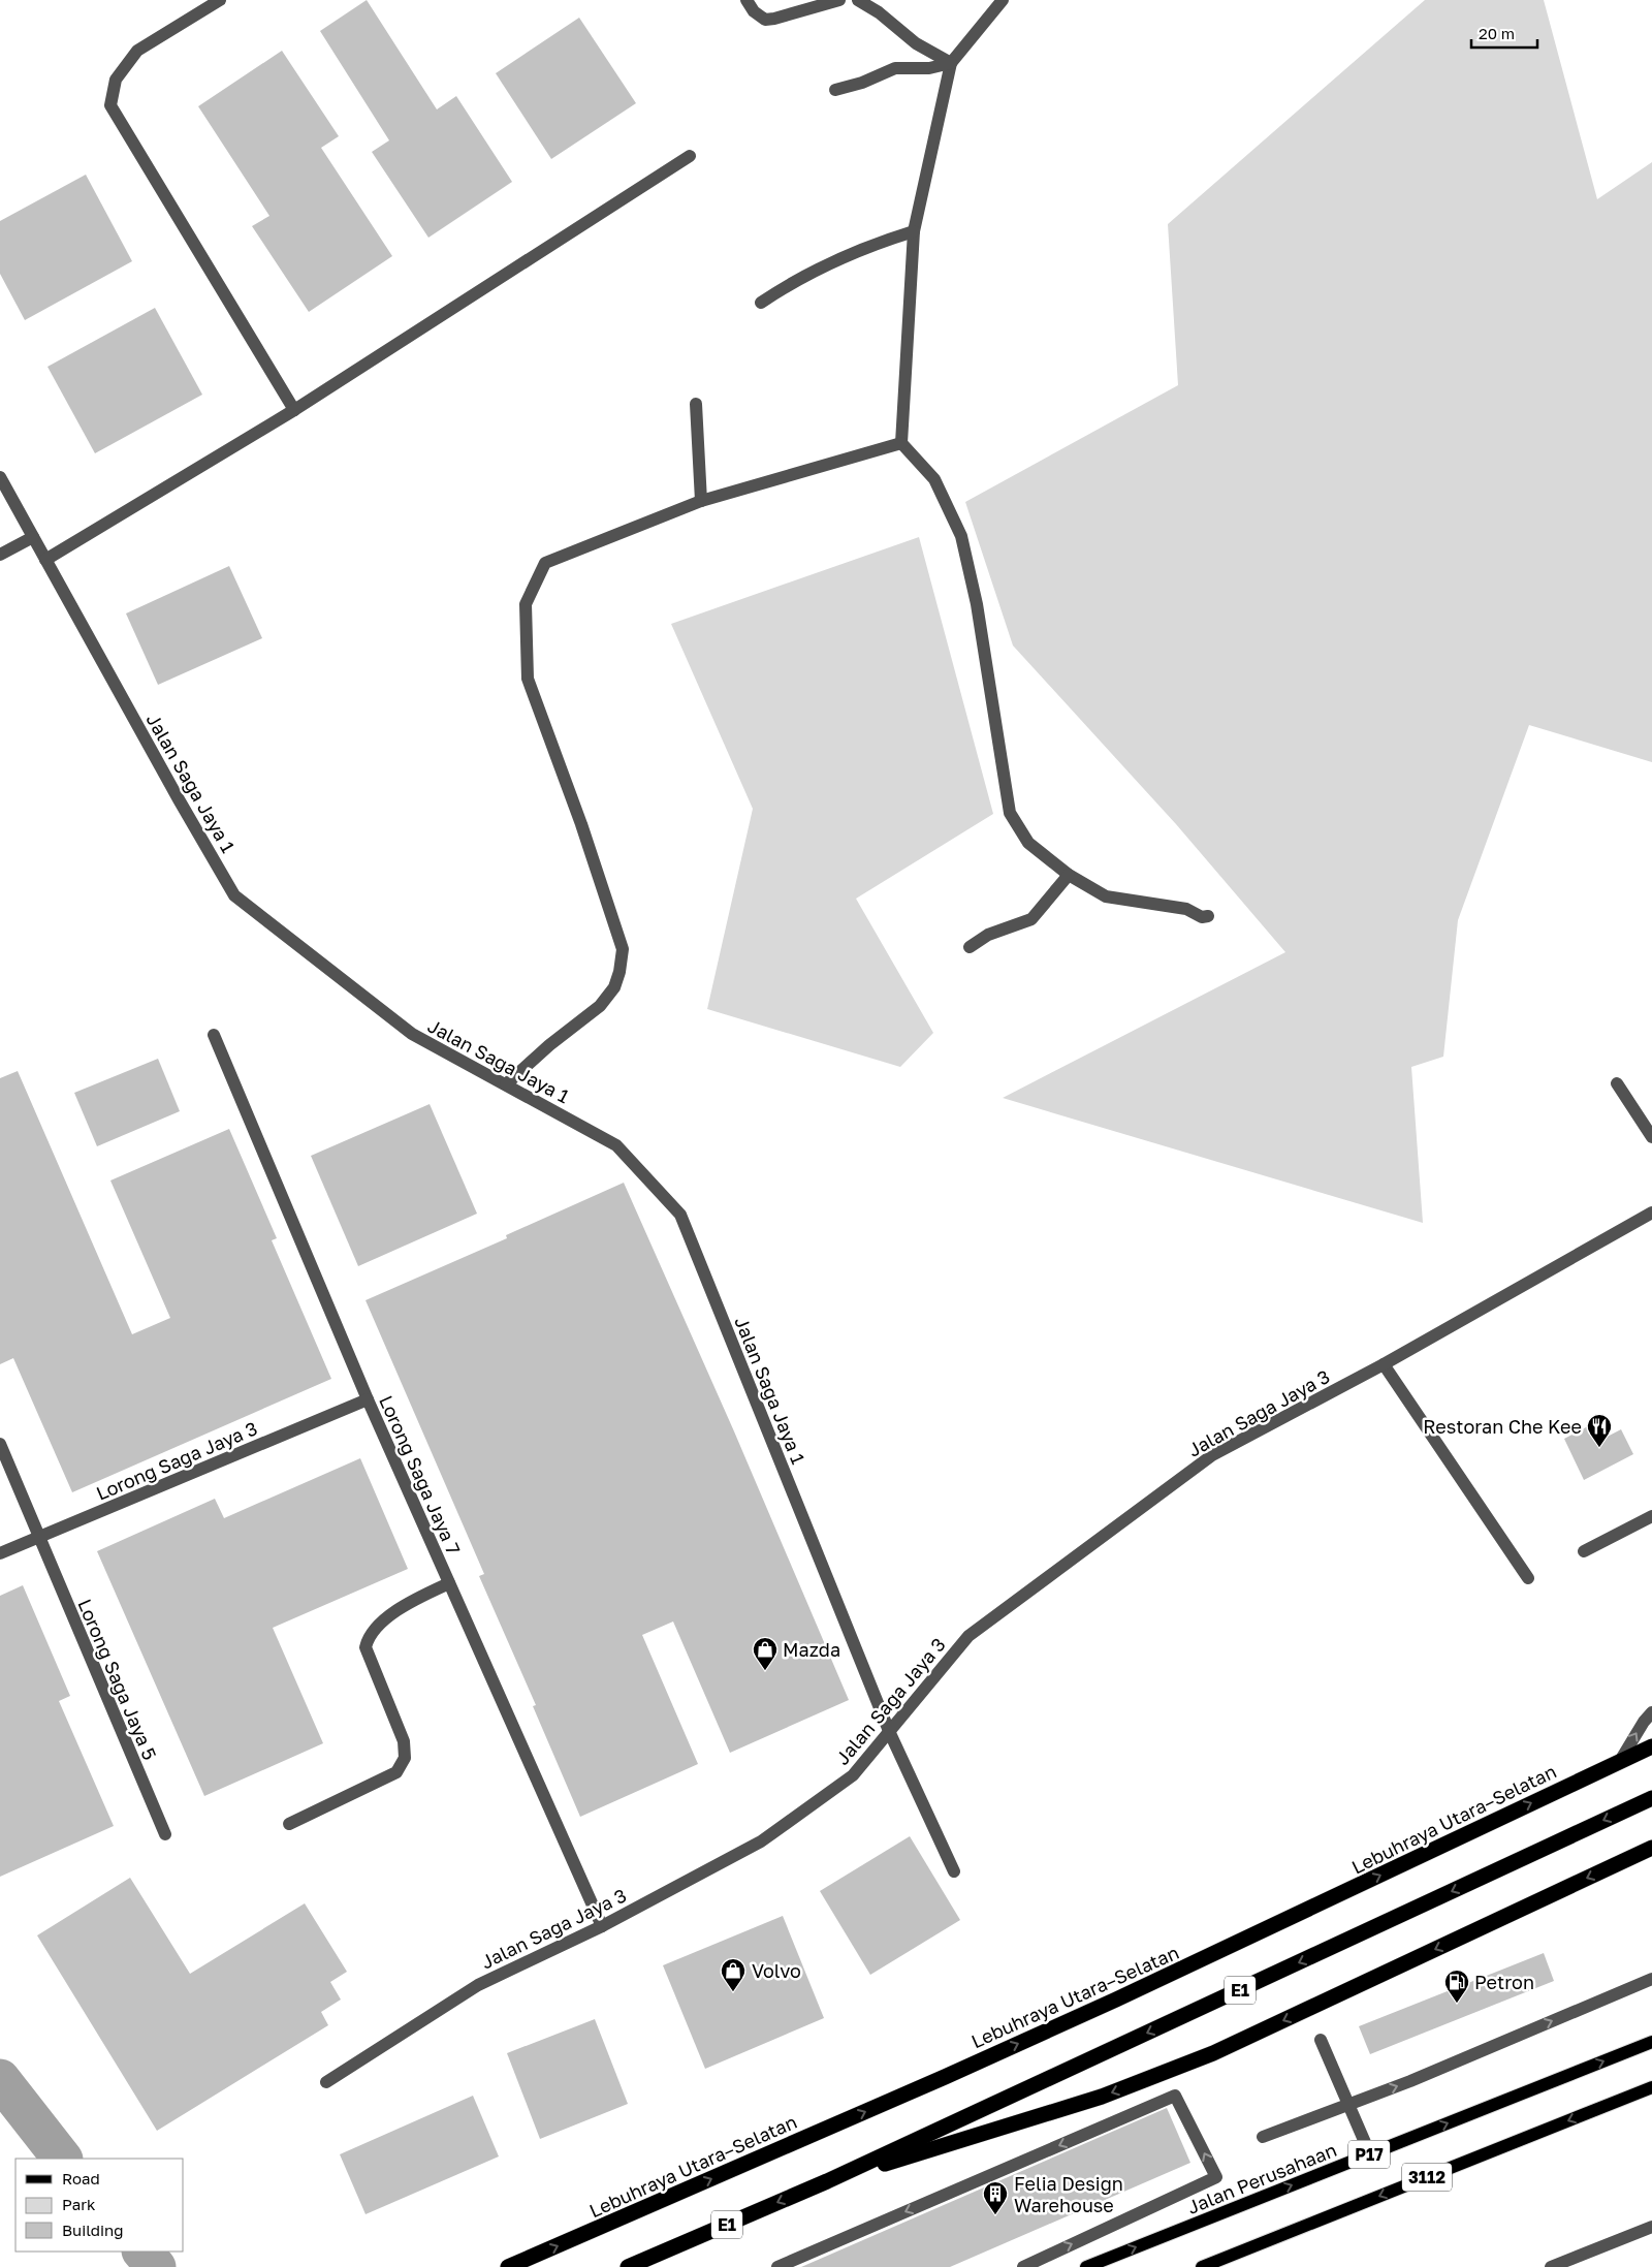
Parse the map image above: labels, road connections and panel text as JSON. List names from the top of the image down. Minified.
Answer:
{"streets":{"highway":["Lebuhraya Utara–Selatan","E1"],"main road":["P17","3112","Jalan Perusahaan"],"street":["Jalan Saga Jaya 1","Jalan Saga Jaya 3","Lorong Saga Jaya 3","Lorong Saga Jaya 7","Lorong Saga Jaya 5"]},"crossings":[["Jalan Saga Jaya 1","Jalan Saga Jaya 3"],["Jalan Saga Jaya 3","Lorong Saga Jaya 7"],["Lorong Saga Jaya 3","Lorong Saga Jaya 7"],["Lorong Saga Jaya 3","Lorong Saga Jaya 5"]],"places":{"restaurant":["Restoran Che Kee"],"shop":["Mazda","Volvo"],"fuel station":["Petron"],"building":["Felia Design Warehouse"]},"legend":["Road","Park","Building"],"scale_bar":"20 m"}
